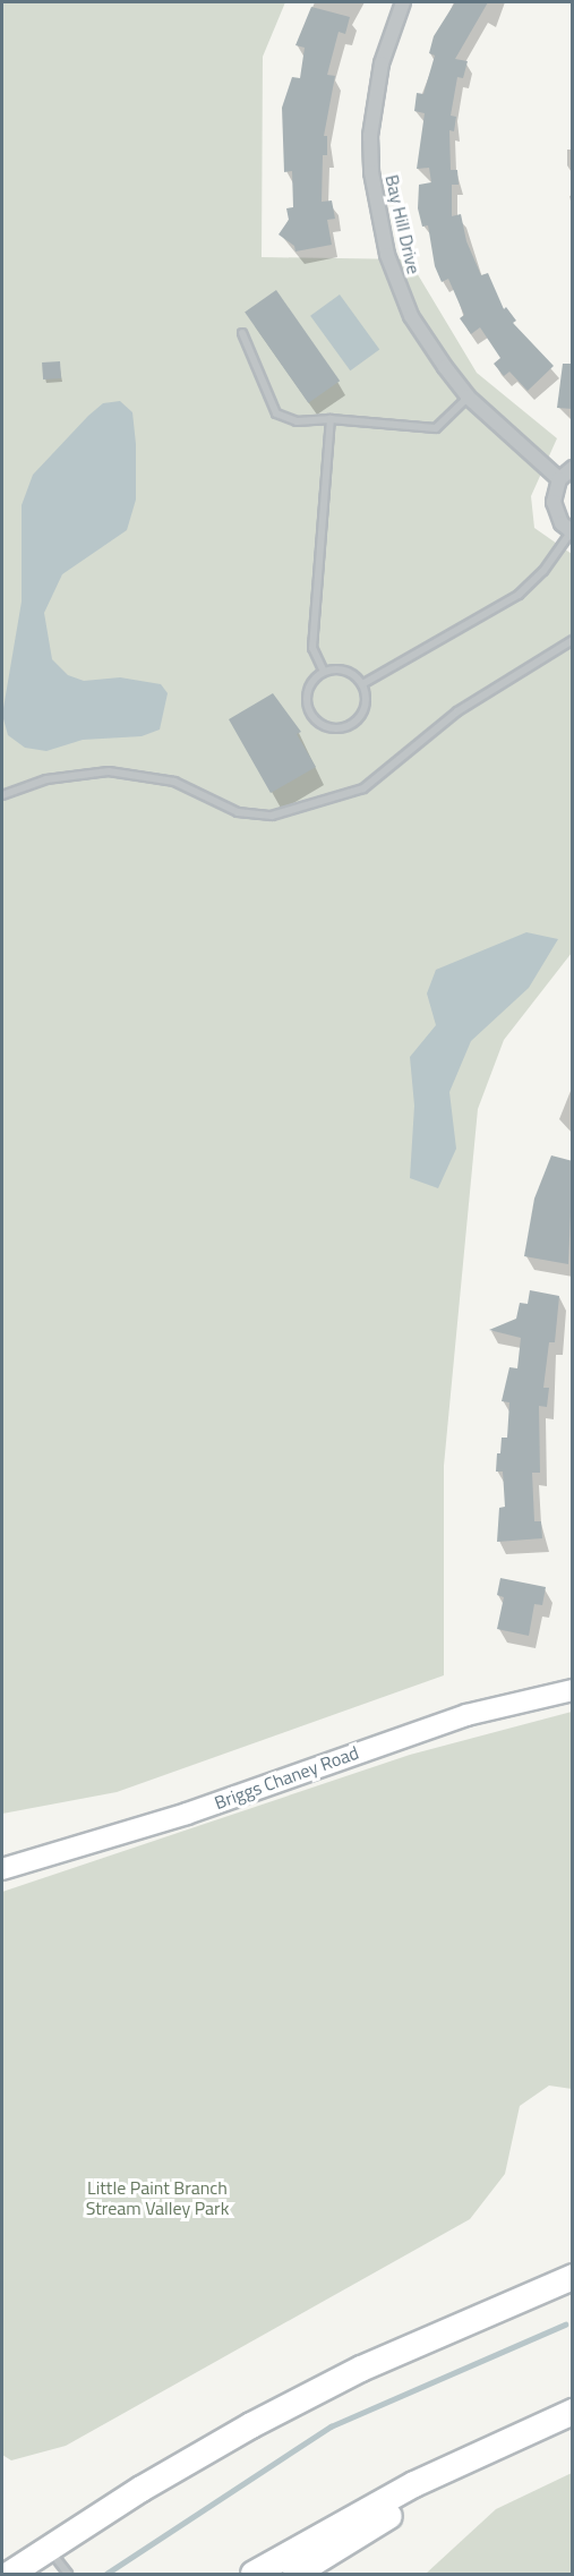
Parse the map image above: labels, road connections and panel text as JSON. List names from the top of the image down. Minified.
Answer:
{"streets":{"main road":["Briggs Chaney Road"],"street":["Bay Hill Drive"]},"parks":["Little Paint Branch Stream Valley Park"]}
